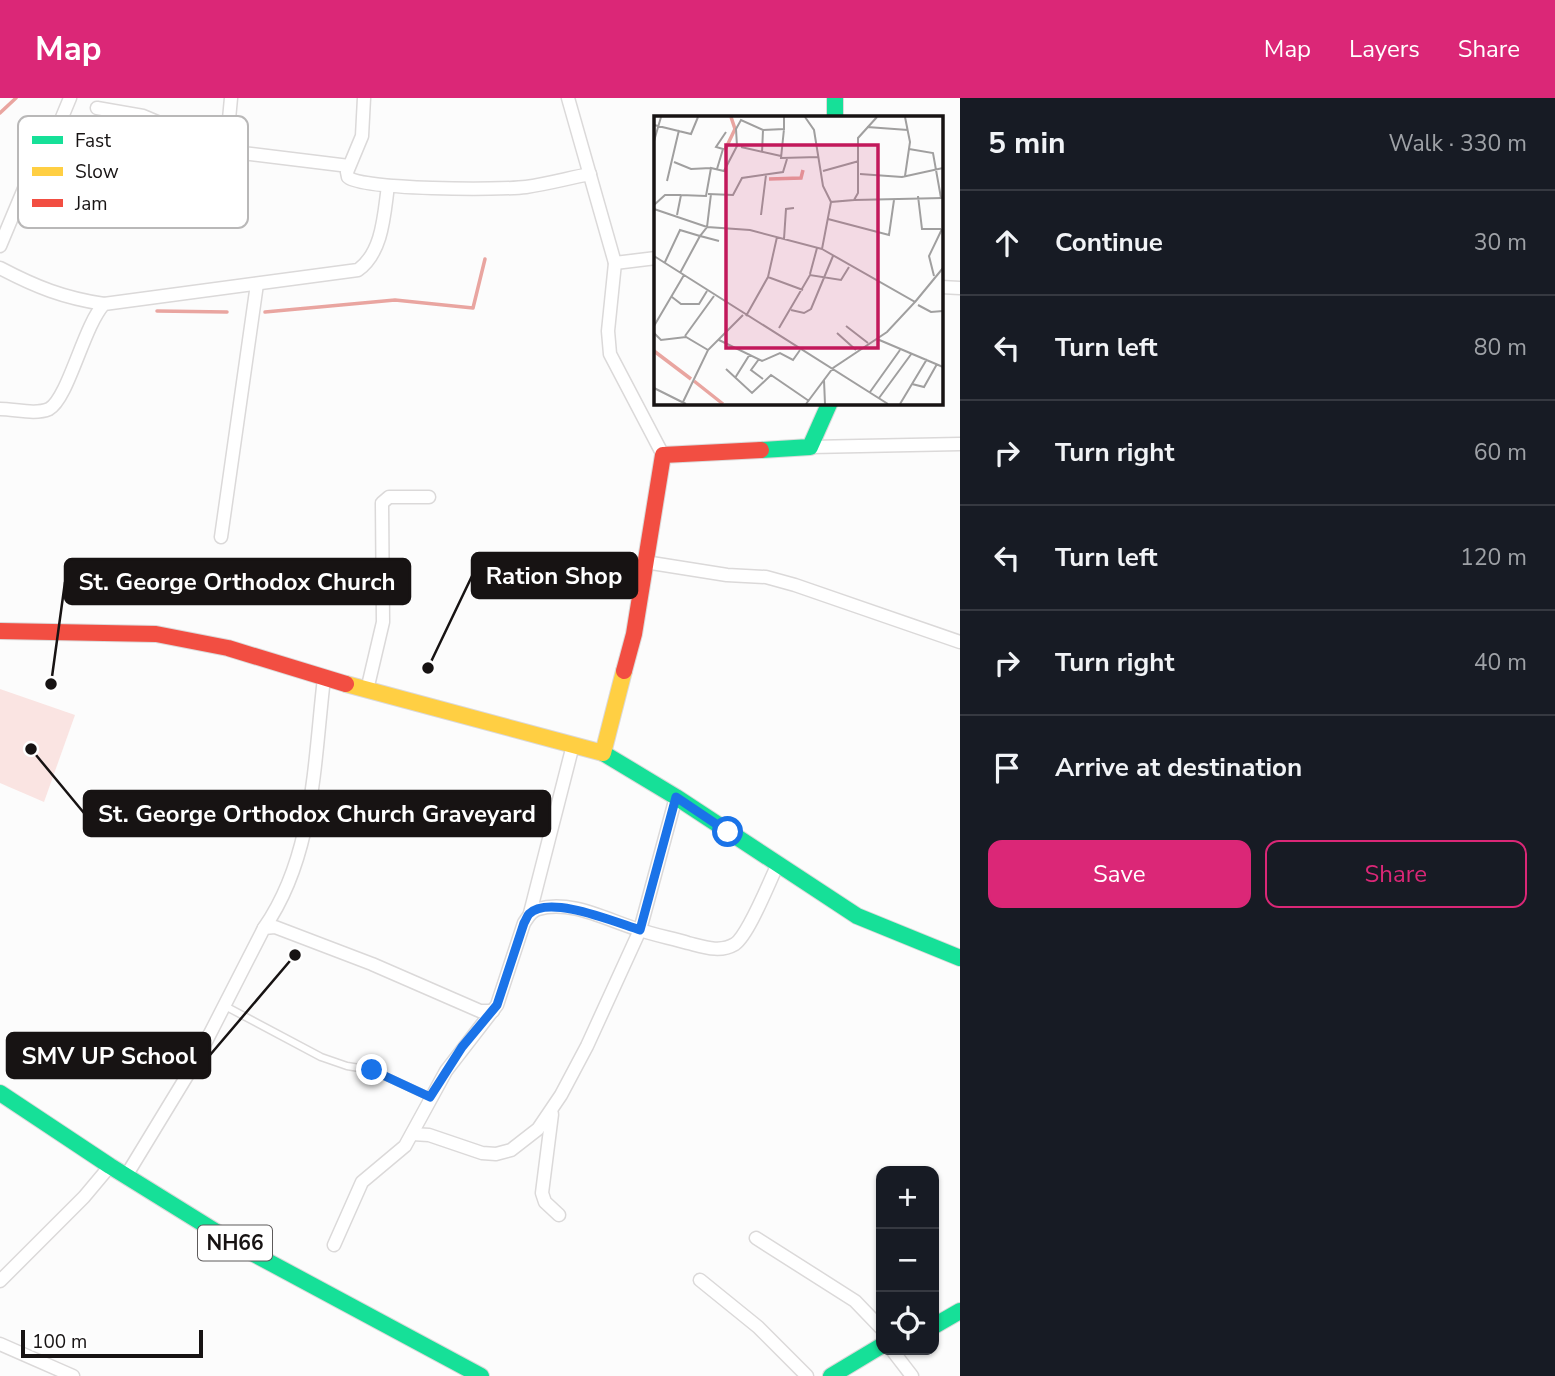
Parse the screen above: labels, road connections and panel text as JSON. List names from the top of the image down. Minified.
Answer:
{"streets":{"main road":["NH66"]},"places":["Ration Shop","St. George Orthodox Church","St. George Orthodox Church Graveyard","SMV UP School"],"legend":["Fast","Slow","Jam"],"scale_bar":"100 m","page":{"header":"Map","nav":["Map","Layers","Share"],"heading":["5 min","Walk · 330 m"],"list":[["Continue","30 m"],["Turn left","80 m"],["Turn right","60 m"],["Turn left","120 m"],["Turn right","40 m"],"Arrive at destination"],"buttons":["Save","Share"],"map_buttons":["+","−"],"scale":"100 m"}}
